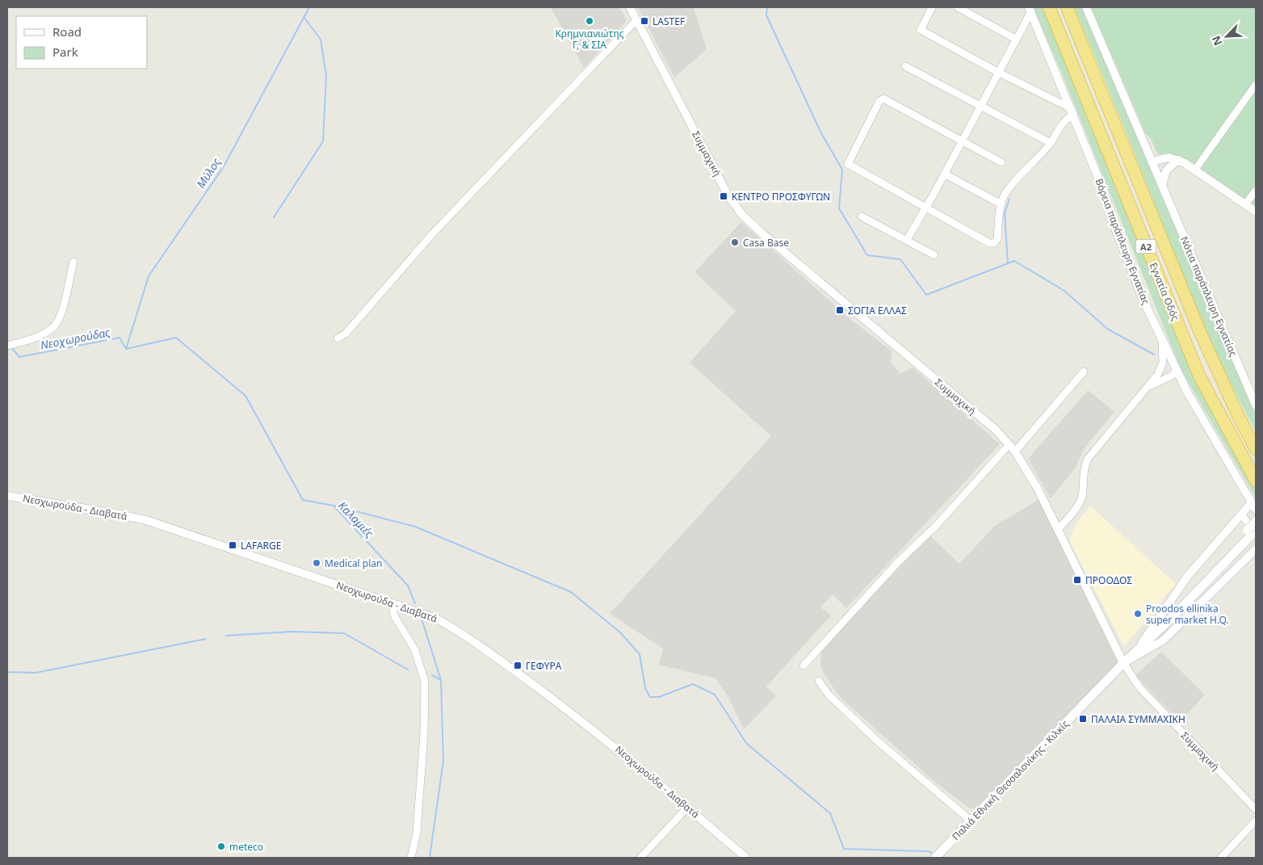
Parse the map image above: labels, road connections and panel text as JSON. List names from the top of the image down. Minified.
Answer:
{"streets":{"highway":["Α2","Εγνατία Οδός"],"main road":["Παλιά Εθνική Θεσσαλονίκης - Κιλκίς"],"street":["Συμμαχική","Βόρεια παράπλευρη Εγνατίας","Νότια παράπλευρη Εγνατίας","Νεοχωρούδα - Διαβατά"]},"crossings":[["Συμμαχική","Παλιά Εθνική Θεσσαλονίκης - Κιλκίς"]],"water":["Μύλος","Νεοχωρούδας","Καλαμιές"],"places":{"other":["Κρημνιανιώτης Γ, & ΣΙΑ","Casa Base","Medical plan","Proodos ellinika super market H.Q.","meteco"],"transit":["LASTEF","ΚΕΝΤΡΟ ΠΡΟΣΦΥΓΩΝ","ΣΟΓΙΑ ΕΛΛΑΣ","LAFARGE","ΠΡΟΟΔΟΣ","ΓΕΦΥΡΑ","ΠΑΛΑΙΑ ΣΥΜΜΑΧΙΚΗ"]},"legend":["Road","Park"],"north":"bottom left"}
